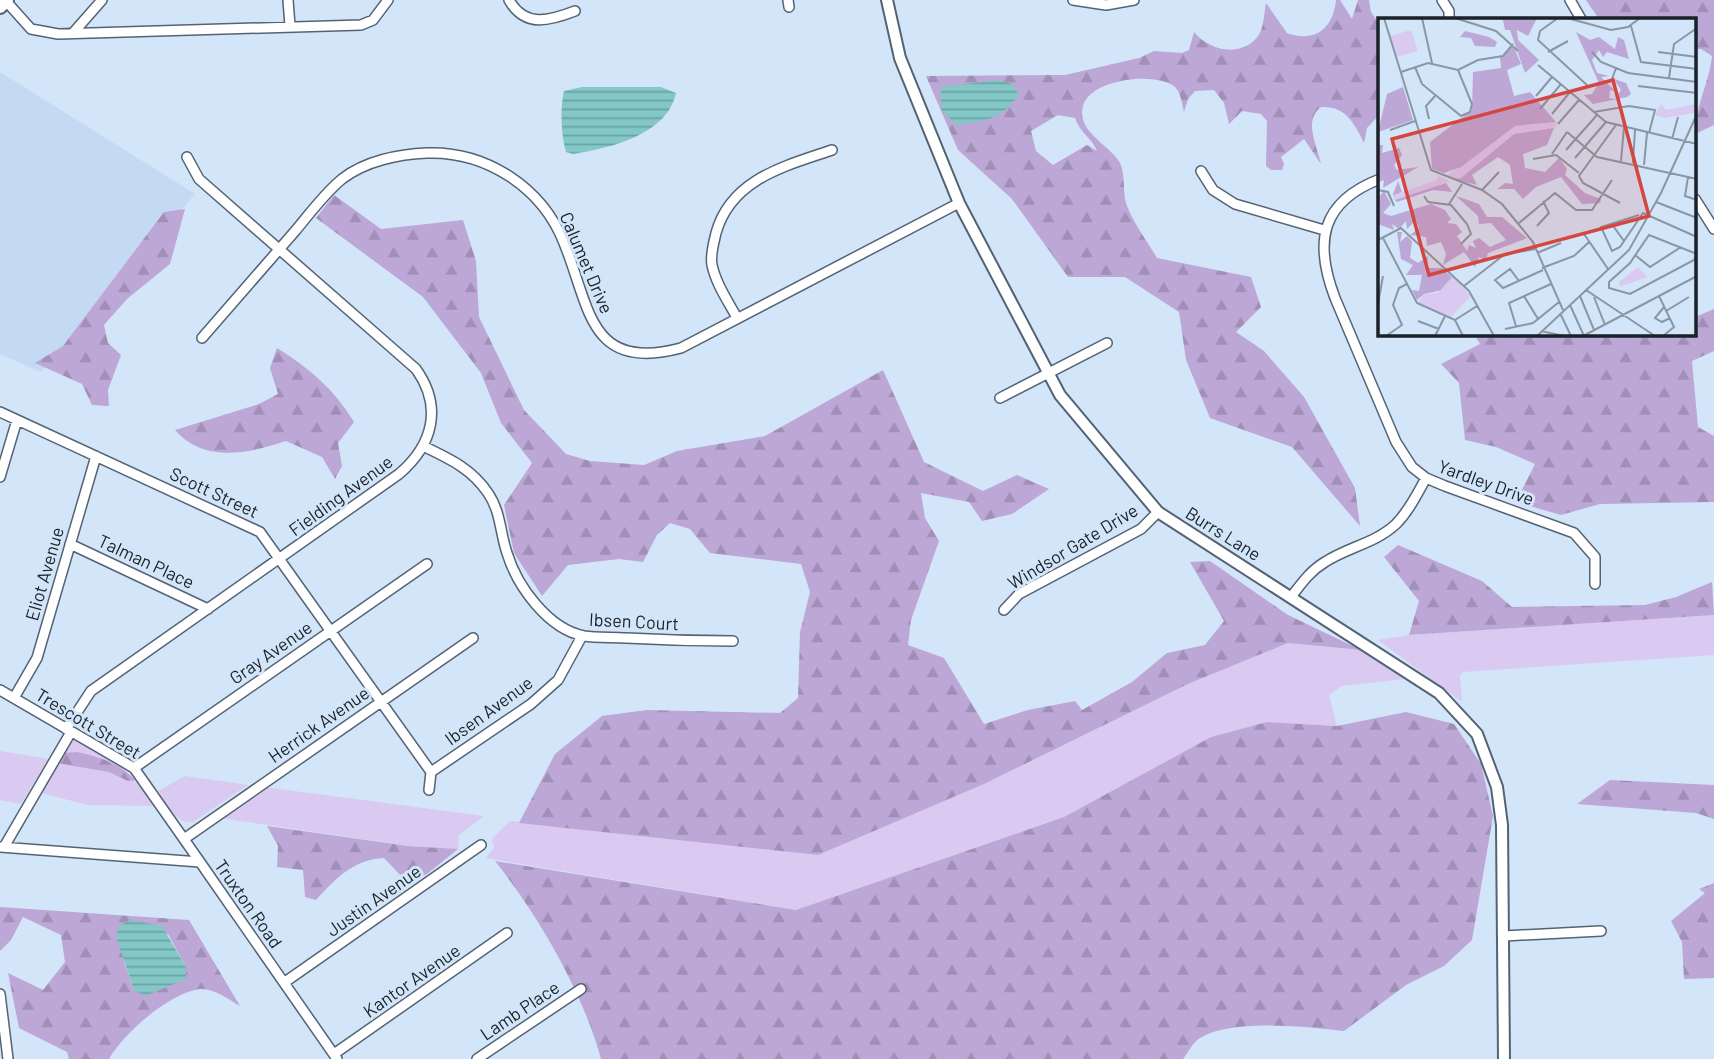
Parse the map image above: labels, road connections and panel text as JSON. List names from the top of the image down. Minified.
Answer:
{"streets":{"street":["Calumet Drive","Yardley Drive","Scott Street","Fielding Avenue","Burrs Lane","Windsor Gate Drive","Talman Place","Eliot Avenue","Ibsen Court","Gray Avenue","Ibsen Avenue","Trescott Street","Herrick Avenue","Justin Avenue","Truxton Road","Kantor Avenue","Lamb Place"]},"crossings":[["Calumet Drive","Burrs Lane"],["Scott Street","Fielding Avenue"],["Scott Street","Eliot Avenue"],["Scott Street","Gray Avenue"],["Scott Street","Ibsen Avenue"],["Scott Street","Herrick Avenue"],["Fielding Avenue","Talman Place"],["Fielding Avenue","Ibsen Court"],["Fielding Avenue","Trescott Street"],["Fielding Avenue","Truxton Road"],["Burrs Lane","Windsor Gate Drive"],["Talman Place","Eliot Avenue"],["Eliot Avenue","Trescott Street"],["Ibsen Court","Ibsen Avenue"],["Gray Avenue","Trescott Street"],["Trescott Street","Herrick Avenue"],["Trescott Street","Truxton Road"],["Justin Avenue","Truxton Road"],["Truxton Road","Kantor Avenue"]]}
